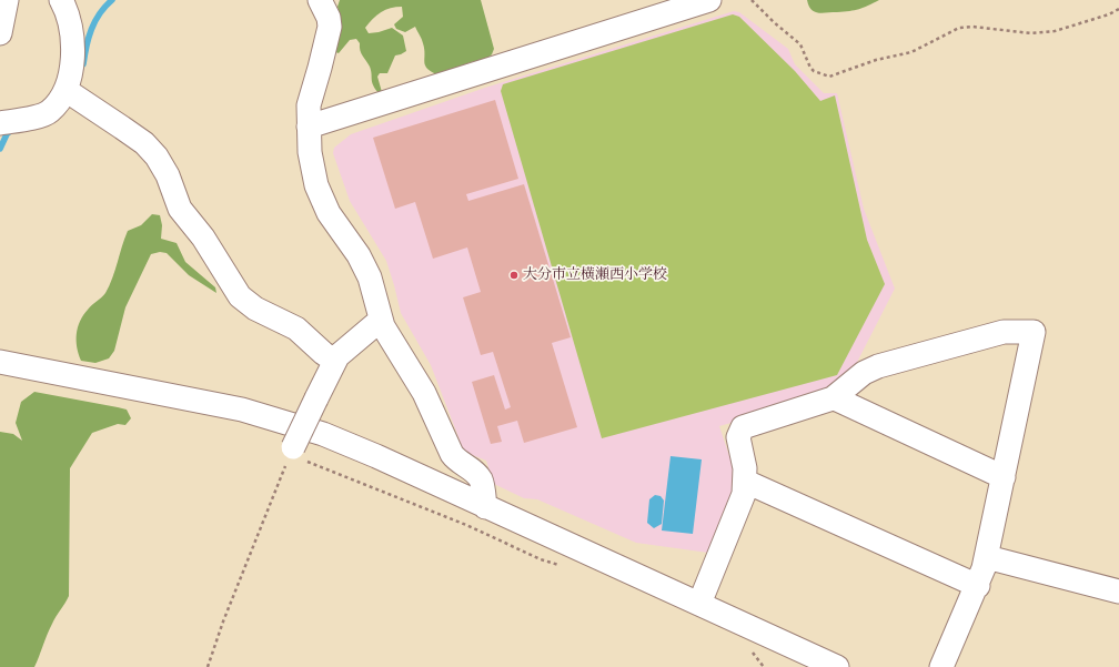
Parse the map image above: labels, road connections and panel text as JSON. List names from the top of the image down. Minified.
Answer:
{"places":["大分市立横瀬西小学校"]}
